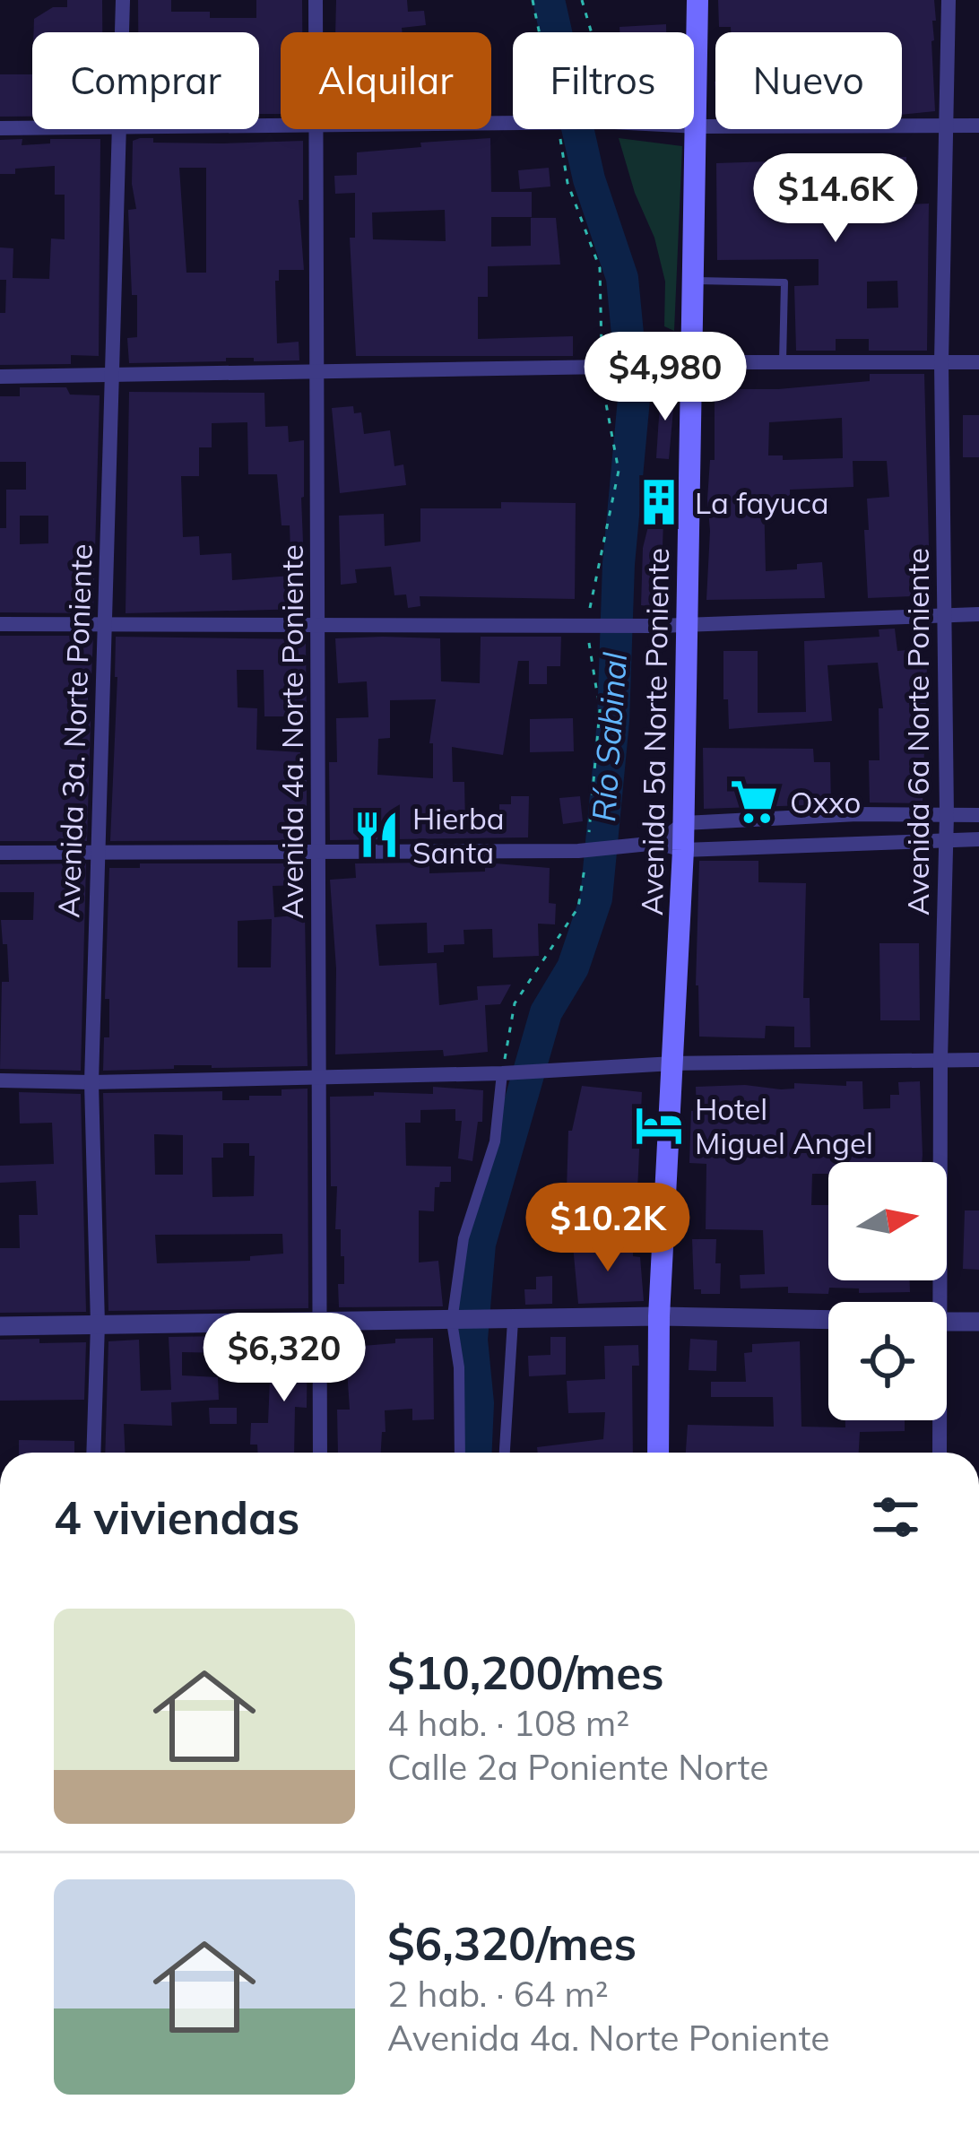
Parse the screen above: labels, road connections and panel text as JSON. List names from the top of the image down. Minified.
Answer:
{"streets":{"main road":["Avenida 5a Norte Poniente"],"street":["Avenida 3a. Norte Poniente","Avenida 4a. Norte Poniente","Avenida 6a Norte Poniente"]},"water":["Río Sabinal"],"places":{"building":["La fayuca"],"supermarket":["Oxxo"],"restaurant":["Hierba Santa"],"hotel":["Hotel Miguel Angel"]},"north":"right","page":{"chip":["Comprar","Alquilar","Filtros","Nuevo"],"price":["$14.6K","$4,980","$10.2K","$6,320"],"heading":"4 viviendas","list":[{"name":"$10,200/mes","note":"4 hab. · 108 m² · Calle 2a Poniente Norte"},{"name":"$6,320/mes","note":"2 hab. · 64 m² · Avenida 4a. Norte Poniente"}]}}
